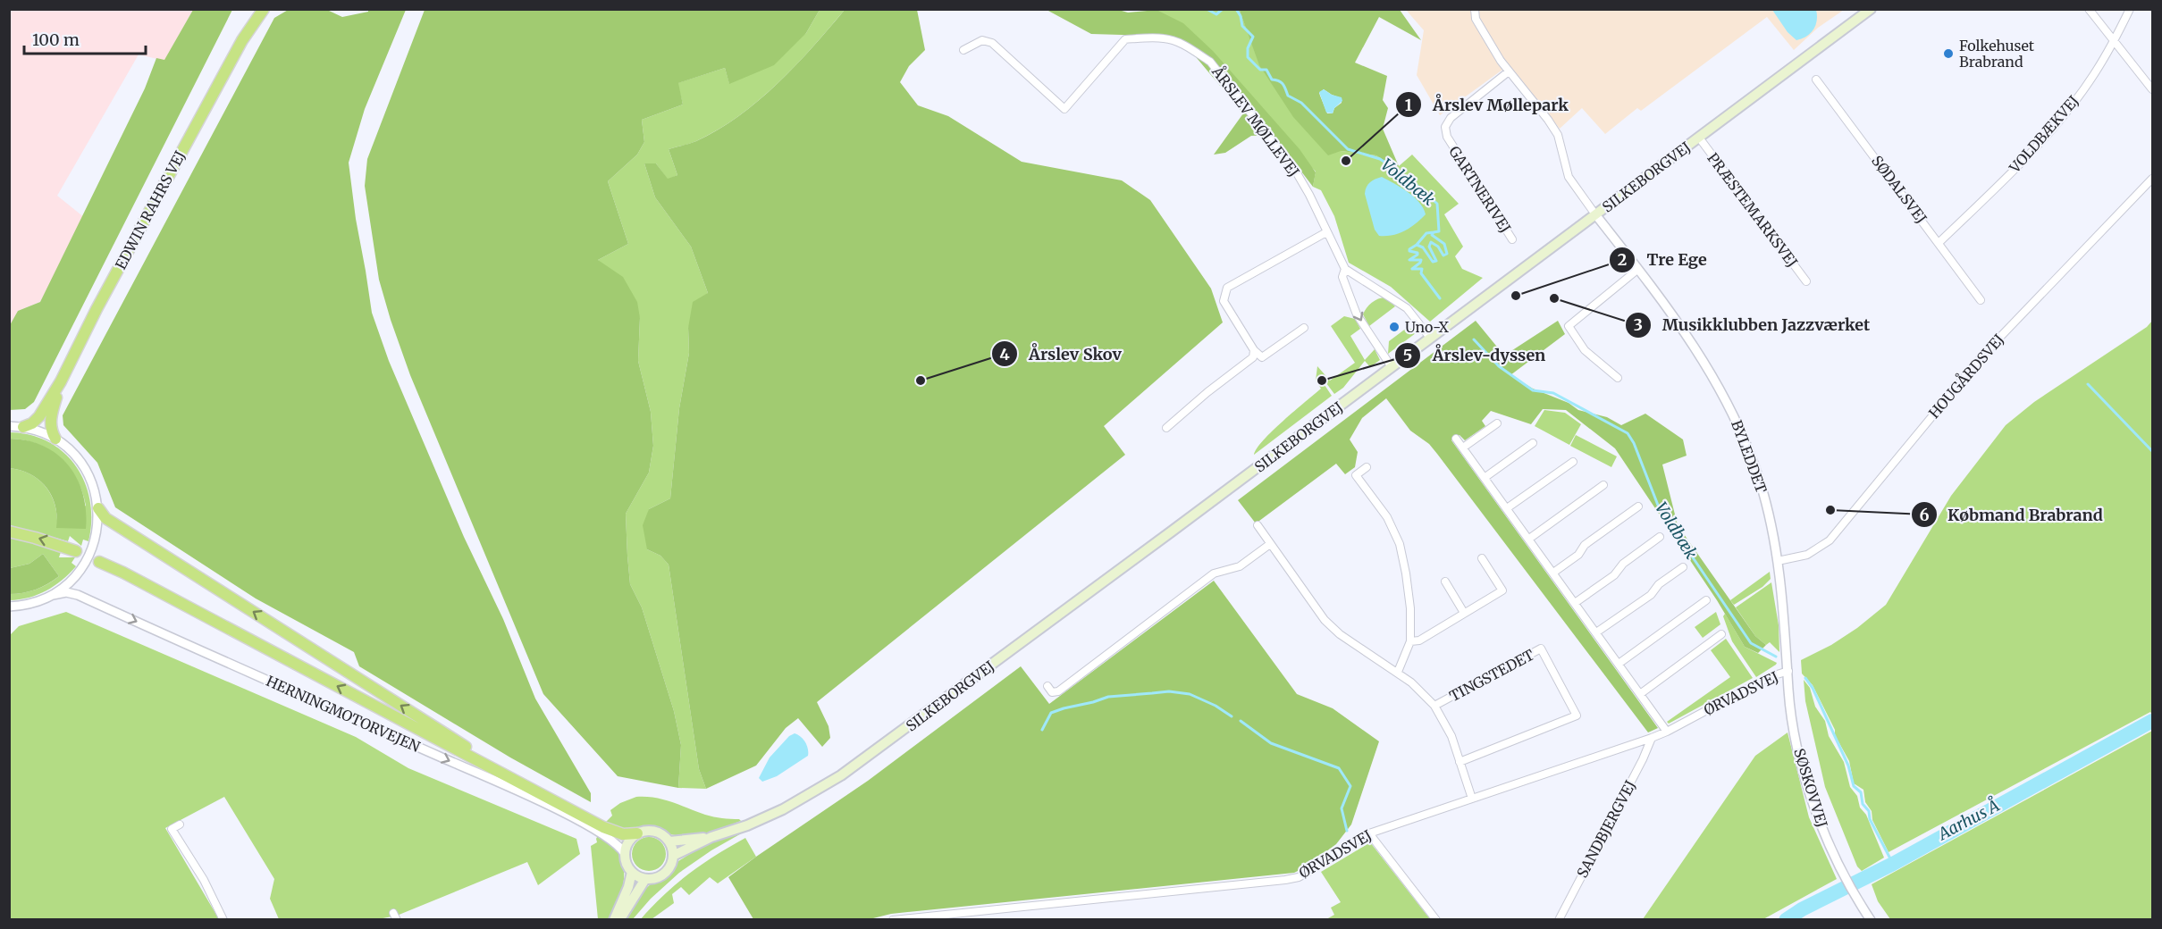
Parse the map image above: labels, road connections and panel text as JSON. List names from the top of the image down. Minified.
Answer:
{"streets":{"highway":["EDWIN RAHRS VEJ","HERNINGMOTORVEJEN"],"main road":["SILKEBORGVEJ"],"street":["ÅRSLEV MØLLEVEJ","VOLDBÆKVEJ","GARTNERIVEJ","SØDALSVEJ","PRÆSTEMARKSVEJ","HOUGÅRDSVEJ","BYLEDDET","TINGSTEDET","ØRVADSVEJ","SØSKOVVEJ","SANDBJERGVEJ"]},"crossings":[["ÅRSLEV MØLLEVEJ","SILKEBORGVEJ"],["VOLDBÆKVEJ","SØDALSVEJ"],["SILKEBORGVEJ","PRÆSTEMARKSVEJ"],["SILKEBORGVEJ","BYLEDDET"],["SILKEBORGVEJ","HERNINGMOTORVEJEN"],["HOUGÅRDSVEJ","BYLEDDET"],["BYLEDDET","ØRVADSVEJ"],["BYLEDDET","SØSKOVVEJ"],["TINGSTEDET","ØRVADSVEJ"],["ØRVADSVEJ","SØSKOVVEJ"],["ØRVADSVEJ","SANDBJERGVEJ"]],"water":["Voldbæk","Aarhus Å"],"places":["Folkehuset Brabrand","Årslev Møllepark","Tre Ege","Musikklubben Jazzværket","Uno-X","Årslev Skov","Årslev-dyssen","Købmand Brabrand"],"scale_bar":"100 m"}
